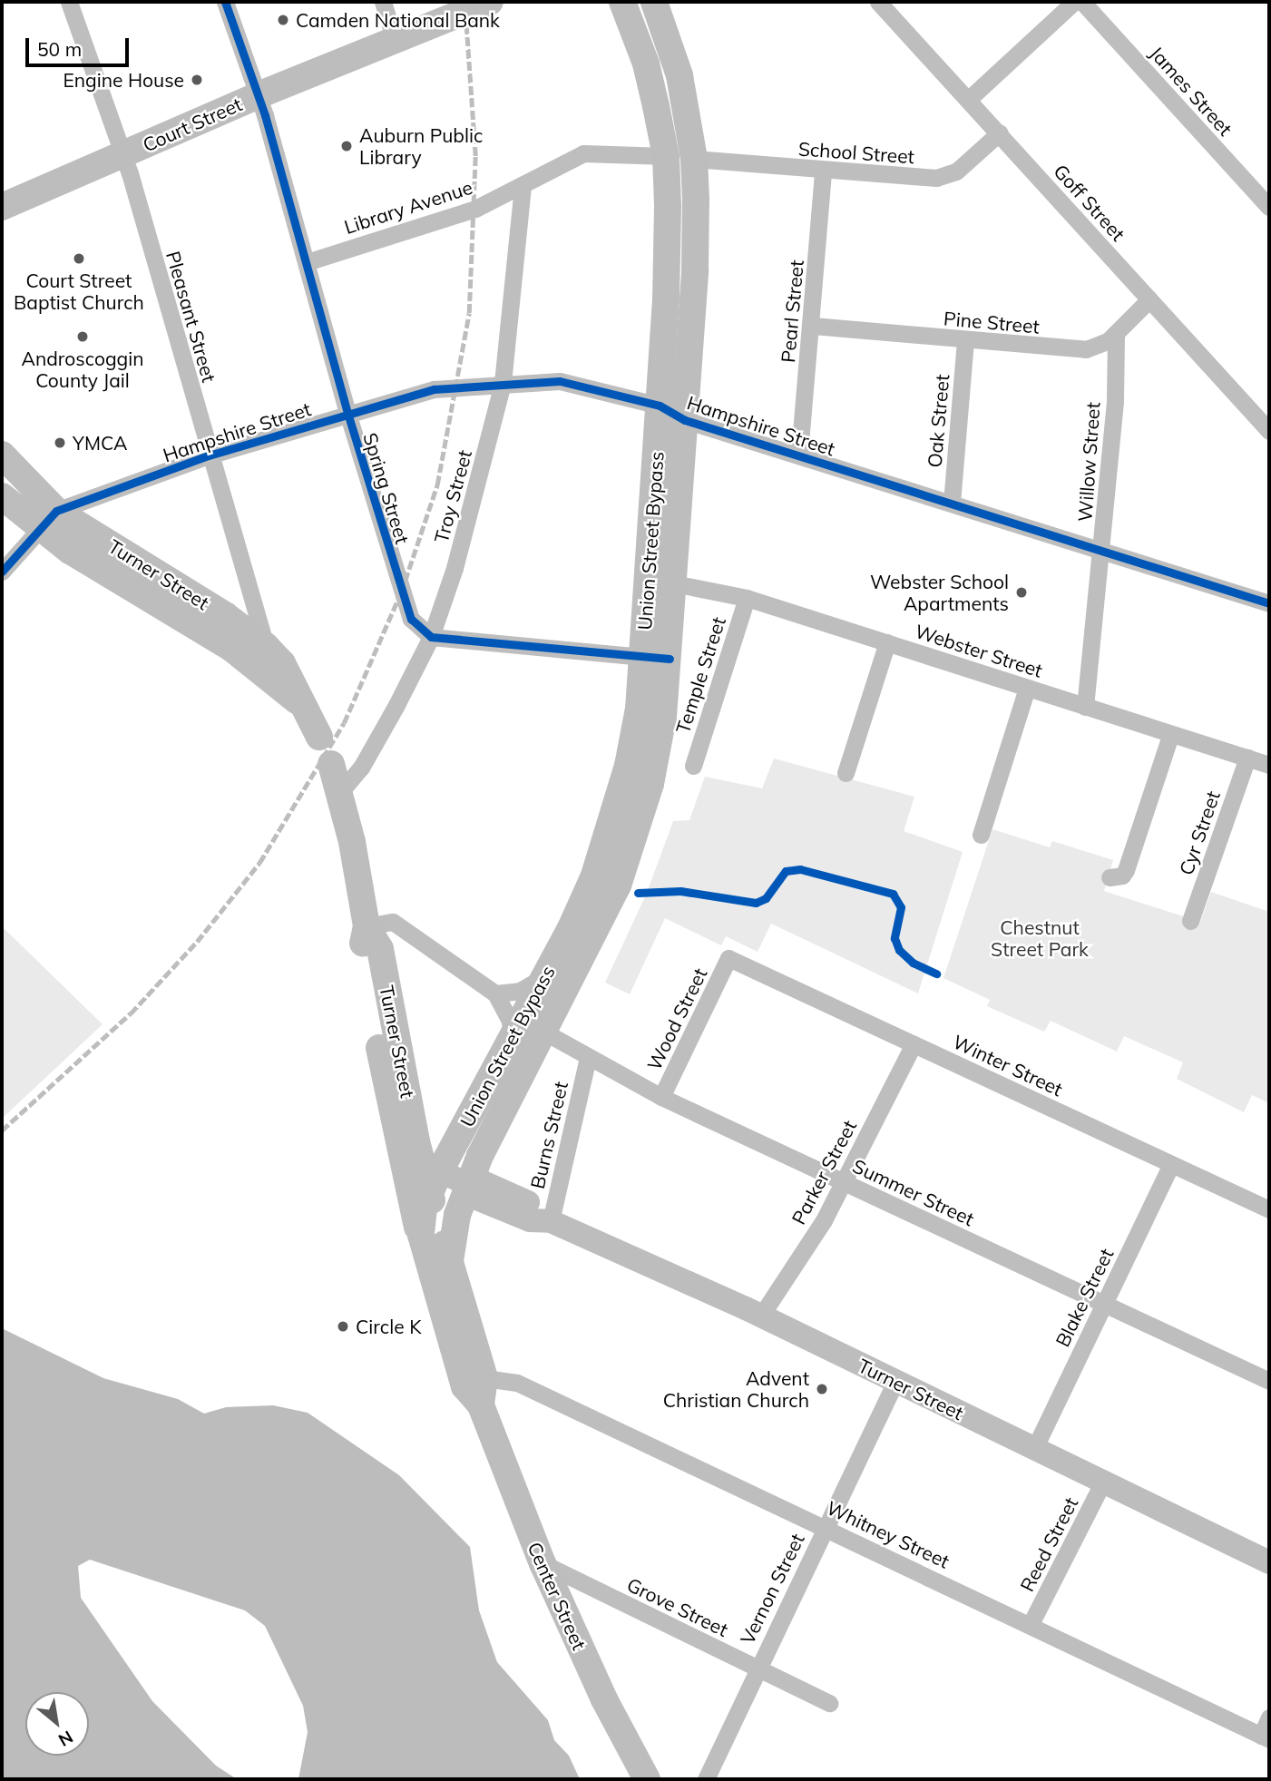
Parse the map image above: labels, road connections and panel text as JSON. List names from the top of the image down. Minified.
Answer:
{"streets":{"highway":["Court Street","Union Street Bypass","Turner Street","Center Street"],"street":["James Street","School Street","Goff Street","Library Avenue","Pearl Street","Pleasant Street","Pine Street","Oak Street","Hampshire Street","Willow Street","Spring Street","Troy Street","Webster Street","Temple Street","Cyr Street","Wood Street","Winter Street","Burns Street","Parker Street","Summer Street","Blake Street","Whitney Street","Reed Street","Vernon Street","Grove Street"]},"crossings":[["Court Street","Pleasant Street"],["Court Street","Spring Street"],["School Street","Goff Street"],["School Street","Pearl Street"],["School Street","Union Street Bypass"],["Goff Street","Pine Street"],["Library Avenue","Spring Street"],["Library Avenue","Troy Street"],["Library Avenue","Union Street Bypass"],["Pearl Street","Pine Street"],["Pearl Street","Hampshire Street"],["Pleasant Street","Hampshire Street"],["Pleasant Street","Turner Street"],["Pine Street","Oak Street"],["Pine Street","Willow Street"],["Oak Street","Hampshire Street"],["Hampshire Street","Willow Street"],["Hampshire Street","Spring Street"],["Hampshire Street","Troy Street"],["Hampshire Street","Union Street Bypass"],["Hampshire Street","Turner Street"],["Willow Street","Webster Street"],["Spring Street","Troy Street"],["Troy Street","Turner Street"],["Union Street Bypass","Turner Street"],["Union Street Bypass","Webster Street"],["Union Street Bypass","Summer Street"],["Union Street Bypass","Center Street"],["Turner Street","Burns Street"],["Turner Street","Parker Street"],["Turner Street","Blake Street"],["Turner Street","Reed Street"],["Turner Street","Vernon Street"],["Turner Street","Center Street"],["Webster Street","Temple Street"],["Webster Street","Cyr Street"],["Wood Street","Winter Street"],["Wood Street","Summer Street"],["Winter Street","Parker Street"],["Winter Street","Blake Street"],["Burns Street","Summer Street"],["Parker Street","Summer Street"],["Summer Street","Blake Street"],["Whitney Street","Reed Street"],["Whitney Street","Vernon Street"],["Whitney Street","Center Street"],["Vernon Street","Grove Street"],["Center Street","Grove Street"]],"parks":["Chestnut Street Park"],"places":["Camden National Bank","Engine House","Auburn Public Library","Court Street Baptist Church","Androscoggin County Jail","YMCA","Webster School Apartments","Circle K","Advent Christian Church"],"scale_bar":"50 m","north":"bottom right"}
